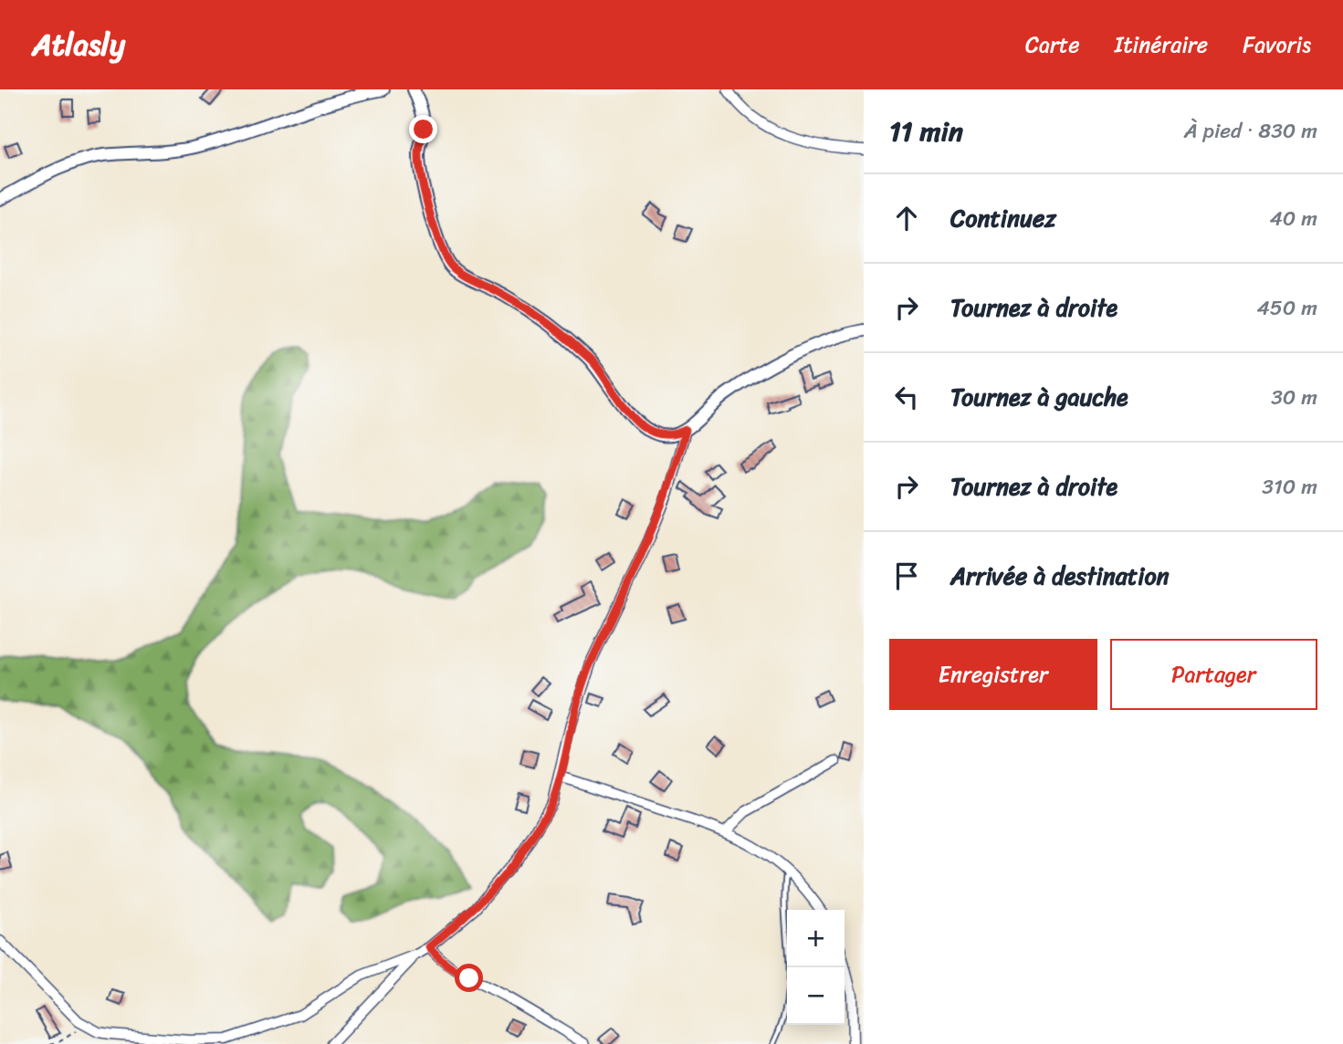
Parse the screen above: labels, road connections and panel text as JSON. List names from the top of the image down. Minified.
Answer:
{"page":{"header":"Atlasly","nav":["Carte","Itinéraire","Favoris"],"heading":["11 min","À pied · 830 m"],"list":[["Continuez","40 m"],["Tournez à droite","450 m"],["Tournez à gauche","30 m"],["Tournez à droite","310 m"],"Arrivée à destination"],"buttons":["Enregistrer","Partager"],"map_buttons":["+","−"]}}
